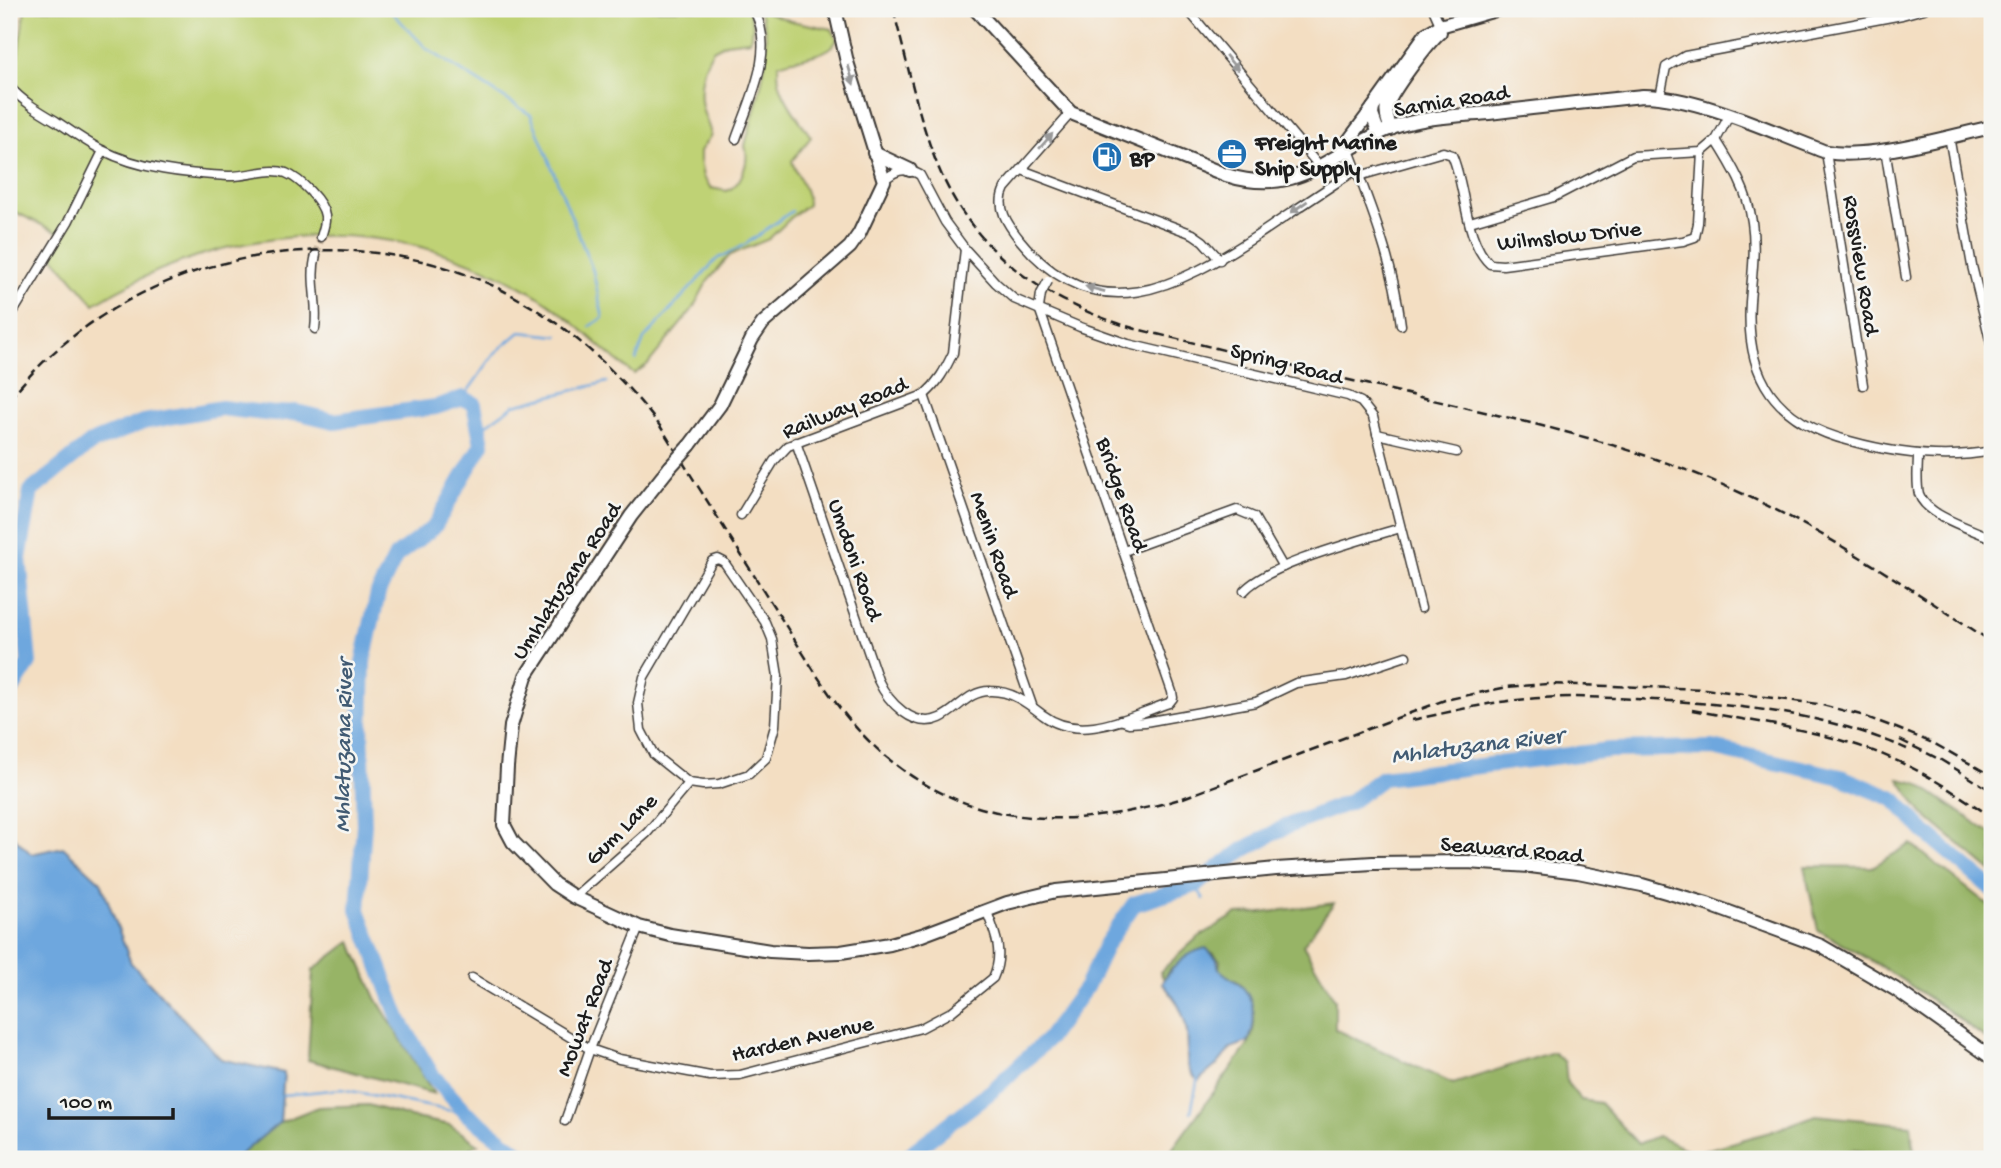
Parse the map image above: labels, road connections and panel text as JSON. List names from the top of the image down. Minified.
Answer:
{"streets":{"street":["Sarnia Road","Wilmslow Drive","Rossview Road","Spring Road","Railway Road","Bridge Road","Menin Road","Umdoni Road","Umhlatuzana Road","Gum Lane","Seaward Road","Mowat Road","Harden Avenue"]},"crossings":[["Sarnia Road","Rossview Road"],["Spring Road","Bridge Road"],["Railway Road","Menin Road"],["Railway Road","Umdoni Road"],["Menin Road","Umdoni Road"],["Umhlatuzana Road","Gum Lane"],["Umhlatuzana Road","Seaward Road"],["Umhlatuzana Road","Mowat Road"],["Umhlatuzana Road","Harden Avenue"],["Seaward Road","Harden Avenue"],["Mowat Road","Harden Avenue"]],"water":["Mhlatuzana River"],"places":{"office":["Freight Marine Ship Supply"],"fuel station":["BP"]},"scale_bar":"100 m"}
